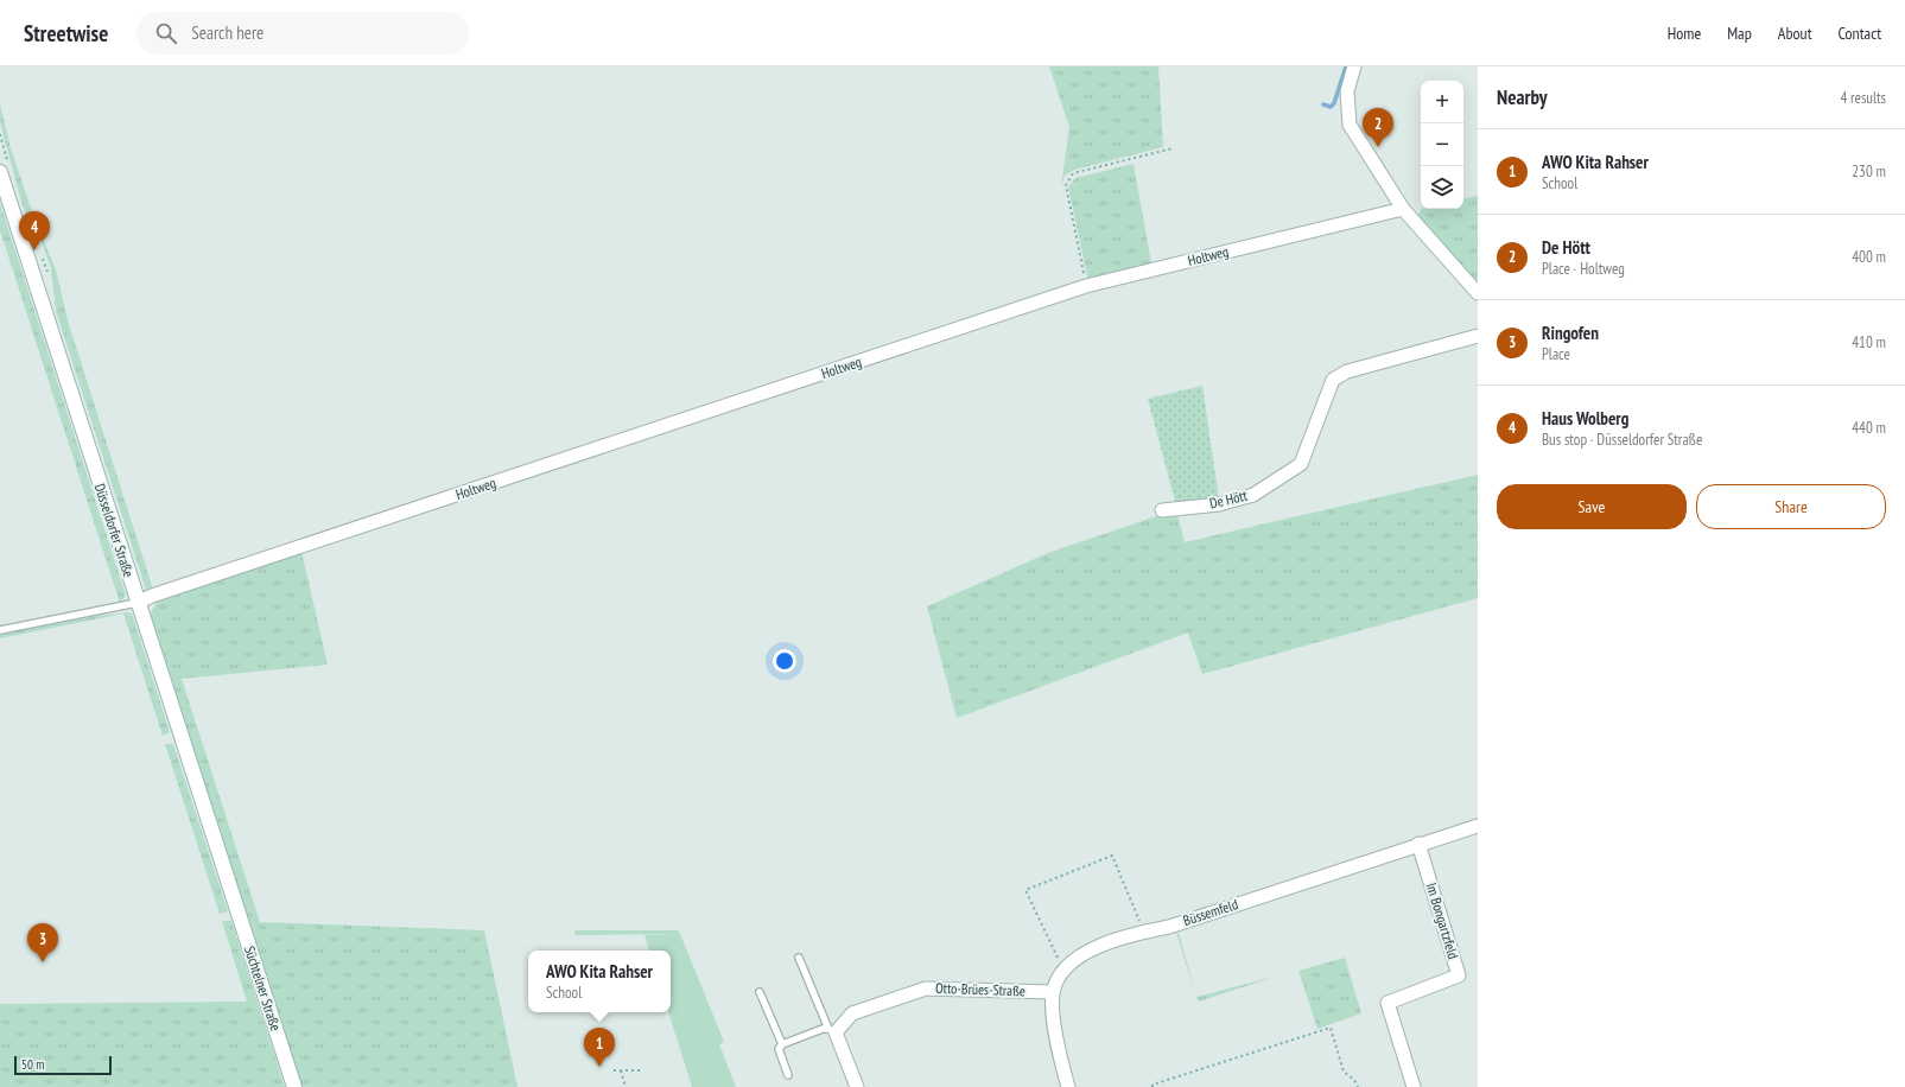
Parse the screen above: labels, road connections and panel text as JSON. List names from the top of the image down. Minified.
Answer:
{"streets":{"main road":["Düsseldorfer Straße","Süchtelner Straße"],"street":["Holtweg","De Hött","Büssemfeld","Im Bongartzfeld","Otto-Brües-Straße"]},"crossings":[["Holtweg","Düsseldorfer Straße"],["Düsseldorfer Straße","Süchtelner Straße"],["Büssemfeld","Im Bongartzfeld"],["Büssemfeld","Otto-Brües-Straße"]],"scale_bar":"50 m","page":{"header":"Streetwise","search":"Search here","nav":["Home","Map","About","Contact"],"heading":["Nearby","4 results"],"map_buttons":["+","−"],"pins":["2","4","3","1"],"list":[{"mark":"1","name":"AWO Kita Rahser","note":"School","value":"230 m"},{"mark":"2","name":"De Hött","note":"Place · Holtweg","value":"400 m"},{"mark":"3","name":"Ringofen","note":"Place","value":"410 m"},{"mark":"4","name":"Haus Wolberg","note":"Bus stop · Düsseldorfer Straße","value":"440 m"}],"buttons":["Save","Share"],"popup":["AWO Kita Rahser","School"],"scale":"50 m"}}
